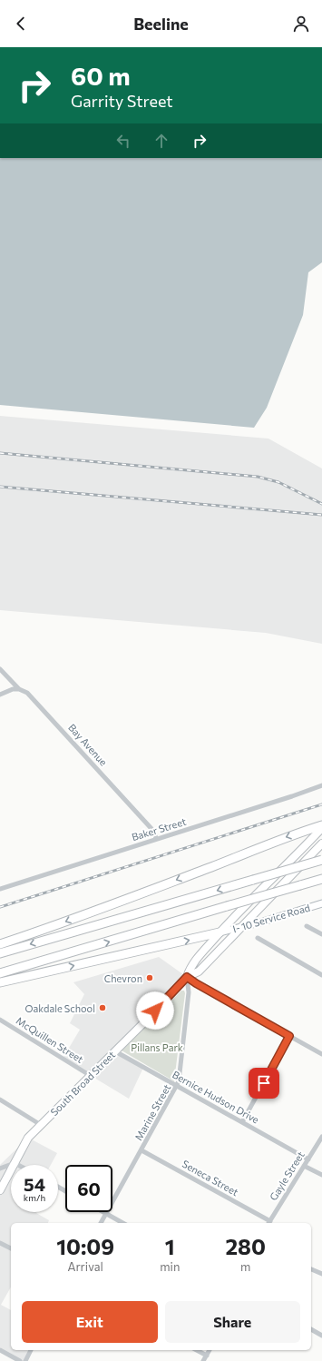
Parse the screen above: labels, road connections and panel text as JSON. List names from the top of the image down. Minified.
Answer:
{"streets":{"main road":["I- 10 Service Road","South Broad Street"],"street":["Bay Avenue","Baker Street","McQuillen Street","Bernice Hudson Drive","Marine Street","Gayle Street","Seneca Street"]},"crossings":[["Bay Avenue","Baker Street"],["I- 10 Service Road","South Broad Street"],["McQuillen Street","South Broad Street"],["South Broad Street","Bernice Hudson Drive"],["South Broad Street","Marine Street"],["Bernice Hudson Drive","Marine Street"],["Bernice Hudson Drive","Gayle Street"],["Marine Street","Seneca Street"],["Gayle Street","Seneca Street"]],"parks":["Pillans Park"],"places":["Chevron","Oakdale School"],"page":{"header":"Beeline","turn":["60 m","Garrity Street"],"speed":"54 km/h","limit":"60","eta":["10:09","Arrival","1","min","280","m"],"buttons":["Exit","Share"]}}
